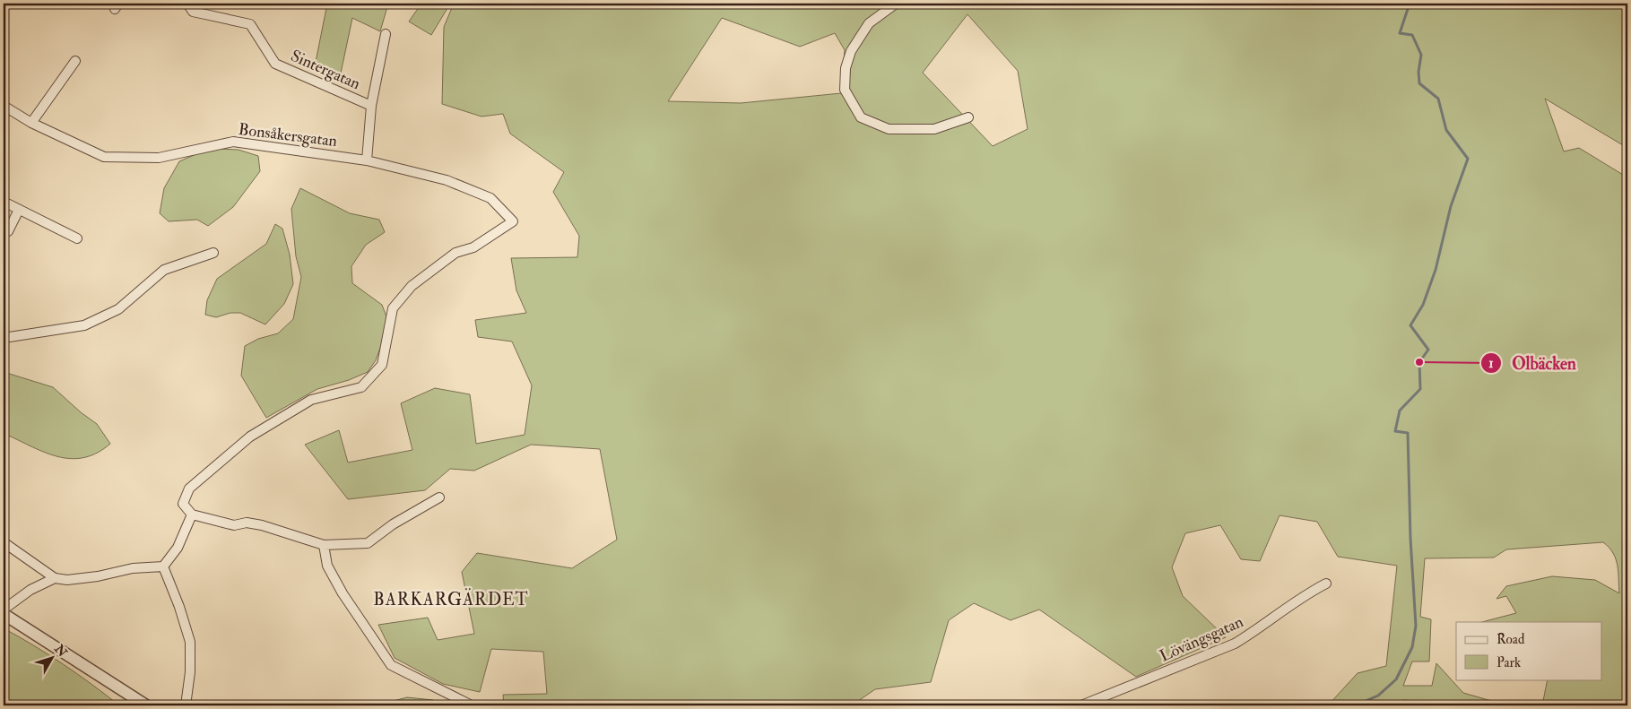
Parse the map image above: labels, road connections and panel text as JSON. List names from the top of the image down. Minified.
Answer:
{"streets":{"street":["Sintergatan","Bonsåkersgatan","Lövängsgatan"]},"crossings":[["Sintergatan","Bonsåkersgatan"]],"districts":["BARKARGÄRDET"],"places":["Olbäcken"],"legend":["Road","Park"],"north":"top right"}
